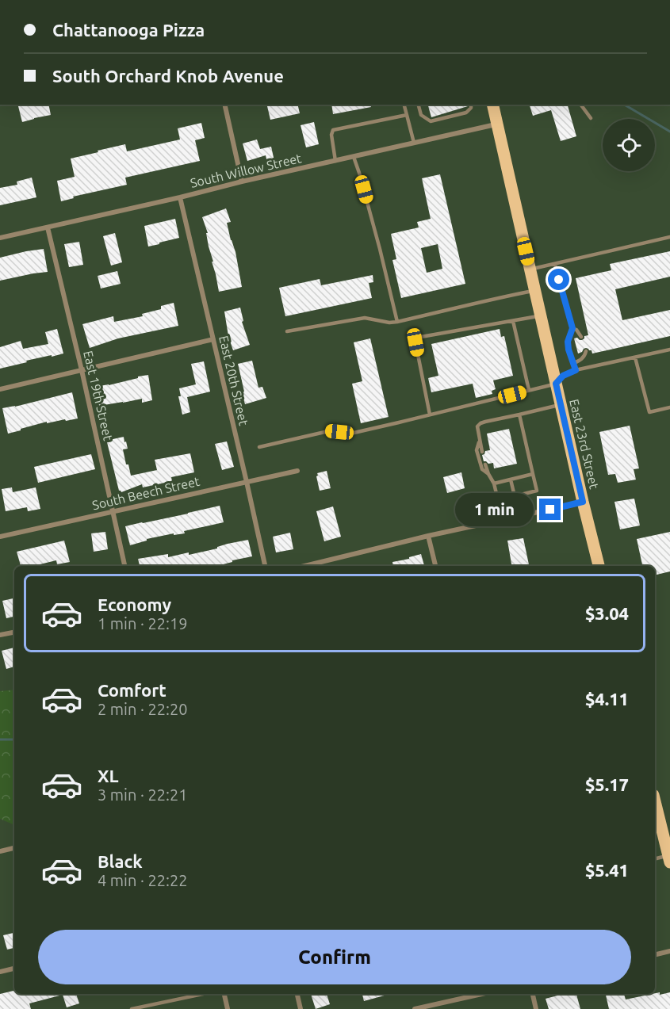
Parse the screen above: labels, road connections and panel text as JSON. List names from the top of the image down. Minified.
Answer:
{"streets":{"main road":["East 23rd Street"],"street":["South Willow Street","East 20th Street","East 19th Street","South Beech Street"]},"crossings":[["South Willow Street","East 20th Street"],["South Willow Street","East 19th Street"],["South Willow Street","East 23rd Street"],["East 20th Street","South Beech Street"],["East 19th Street","South Beech Street"]],"page":{"banner":["Chattanooga Pizza","South Orchard Knob Avenue"],"bubble":"1 min","list":[{"name":"Economy","note":"1 min · 22:19","value":"$3.04"},{"name":"Comfort","note":"2 min · 22:20","value":"$4.11"},{"name":"XL","note":"3 min · 22:21","value":"$5.17"},{"name":"Black","note":"4 min · 22:22","value":"$5.41"}],"buttons":"Confirm"}}
